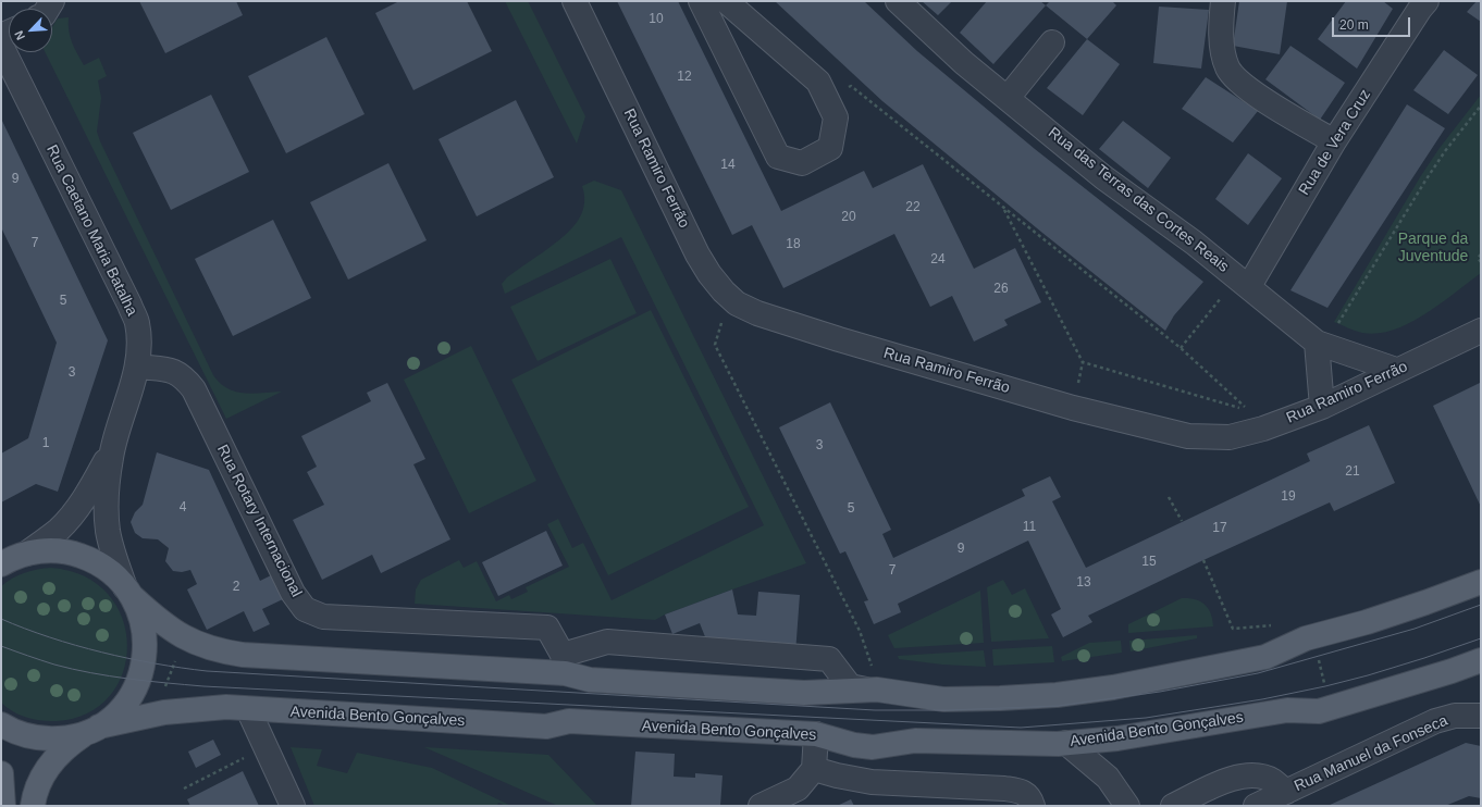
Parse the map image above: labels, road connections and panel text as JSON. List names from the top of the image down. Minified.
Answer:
{"streets":{"main road":["Avenida Bento Gonçalves"],"street":["Rua de Vera Cruz","Rua Ramiro Ferrão","Rua das Terras das Cortes Reais","Rua Caetano Maria Batalha","Rua Rotary Internacional","Rua Manuel da Fonseca"]},"crossings":[["Rua de Vera Cruz","Rua das Terras das Cortes Reais"],["Rua Ramiro Ferrão","Rua das Terras das Cortes Reais"],["Rua Caetano Maria Batalha","Rua Rotary Internacional"]],"parks":["Parque da Juventude"],"house_numbers":["10","12","14","9","22","20","7","18","24","26","5","3","1","3","21","19","4","5","11","17","9","15","7","13","2"],"scale_bar":"20 m","north":"bottom left"}
